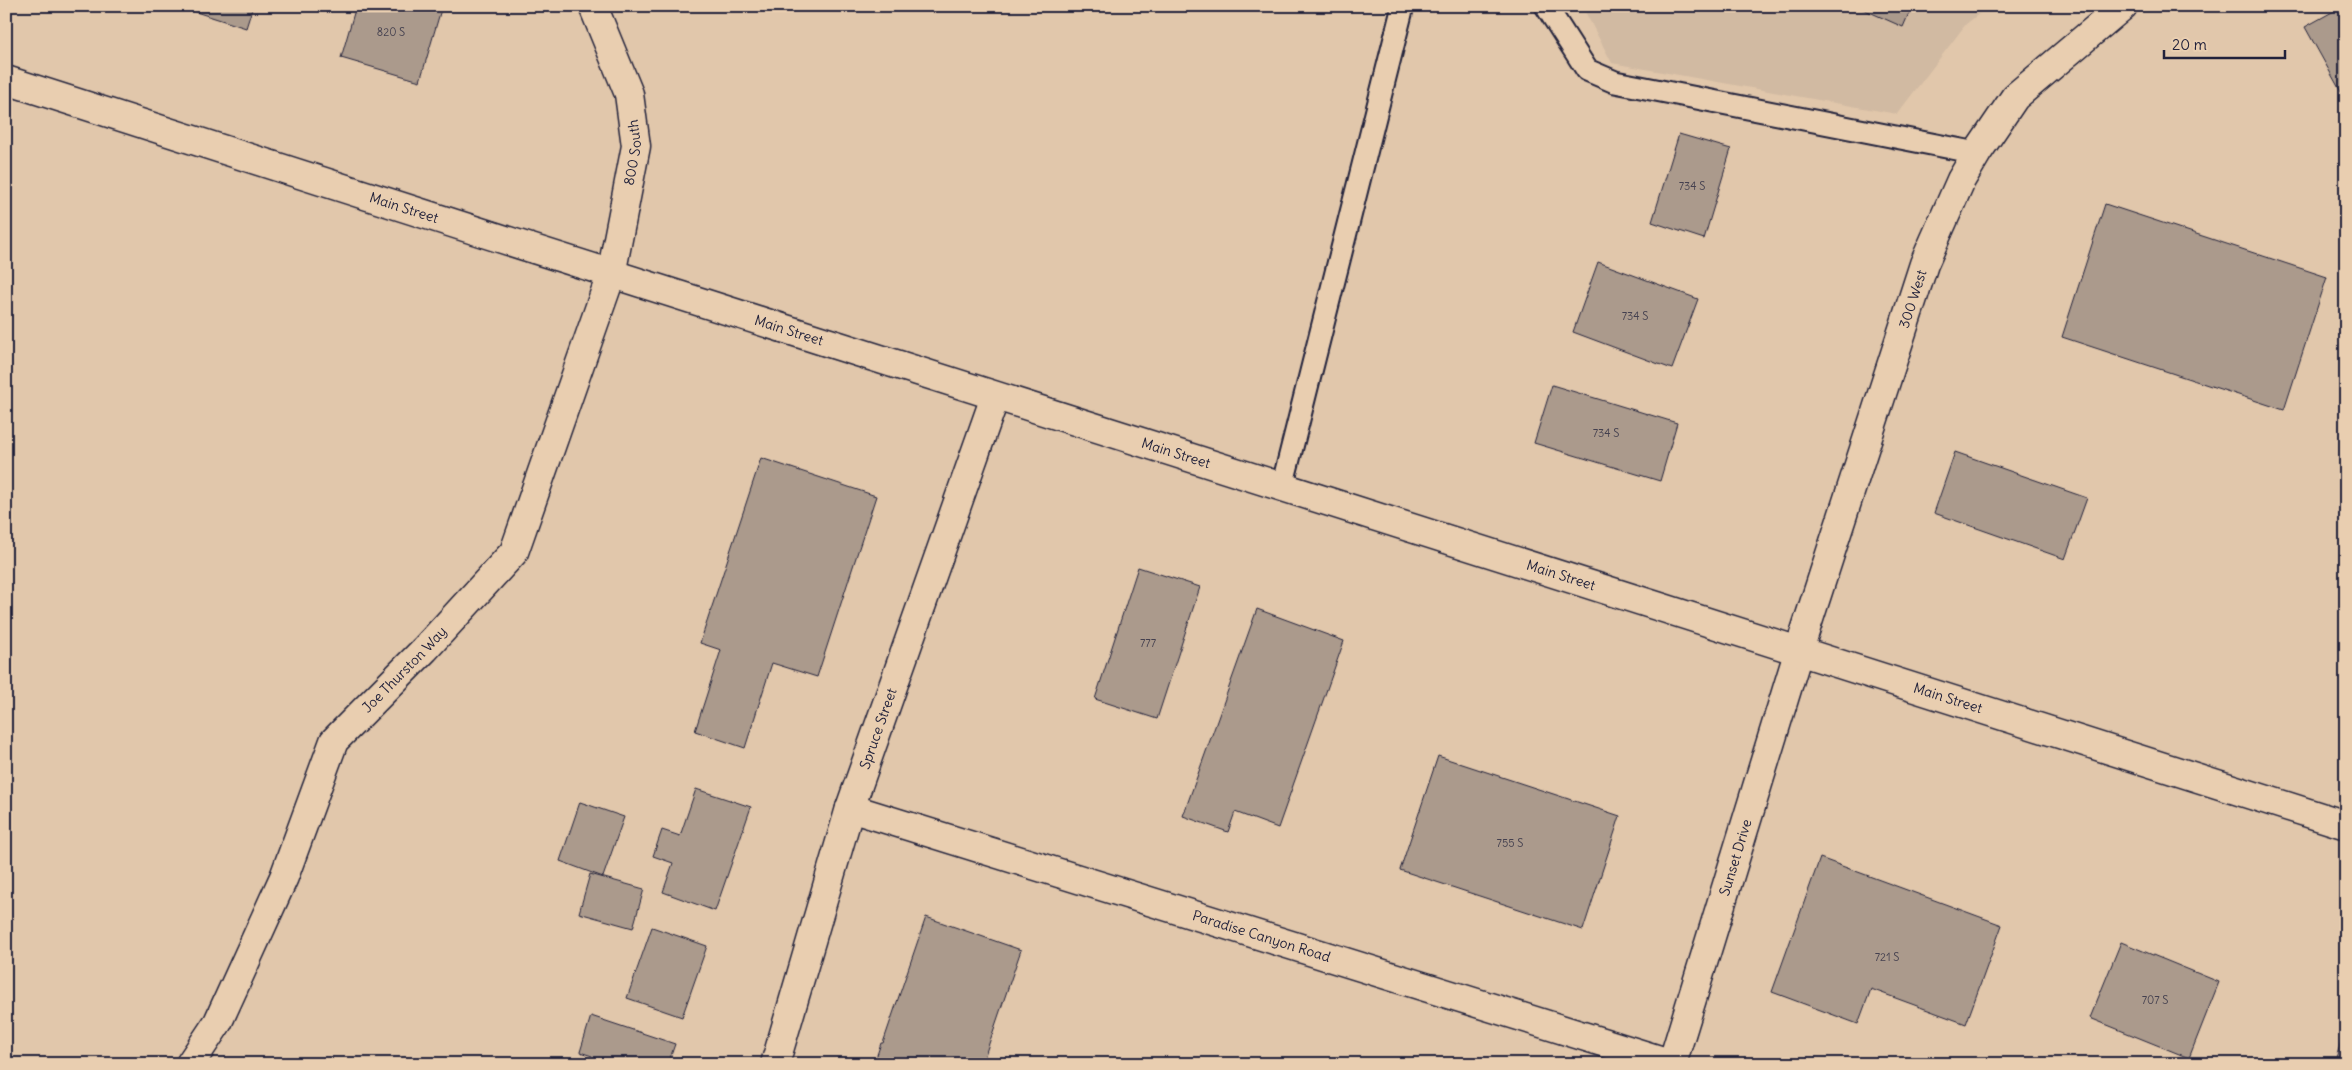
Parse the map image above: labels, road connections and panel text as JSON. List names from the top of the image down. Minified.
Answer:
{"streets":{"street":["800 South","Main Street","300 West","Joe Thurston Way","Spruce Street","Sunset Drive","Paradise Canyon Road"]},"crossings":[["800 South","Main Street"],["800 South","Joe Thurston Way"],["Main Street","300 West"],["Main Street","Joe Thurston Way"],["Main Street","Spruce Street"],["Main Street","Sunset Drive"],["300 West","Sunset Drive"],["Spruce Street","Paradise Canyon Road"],["Sunset Drive","Paradise Canyon Road"]],"house_numbers":["820 S","734 S","734 S","734 S","777","755 S","721 S","707 S"],"scale_bar":"20 m"}
